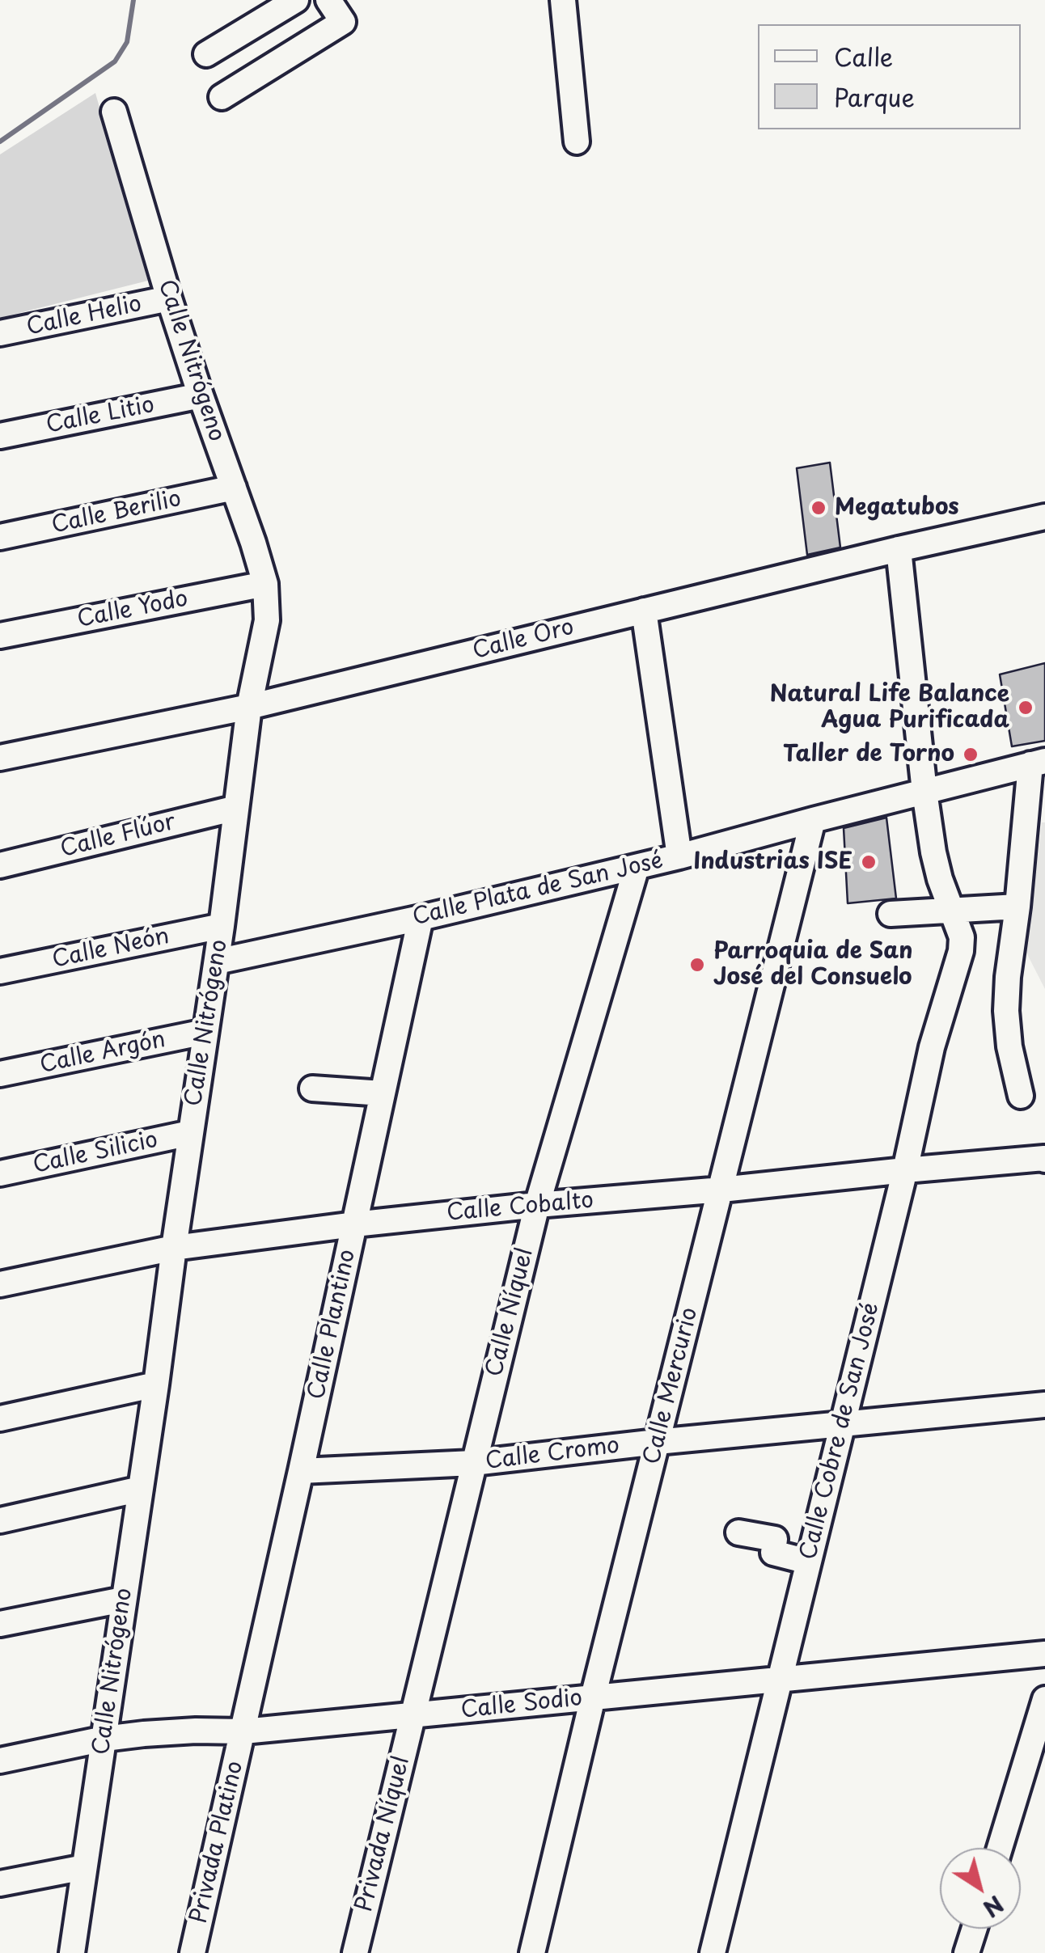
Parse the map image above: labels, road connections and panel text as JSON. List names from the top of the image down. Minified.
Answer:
{"streets":{"street":["Calle Helio","Calle Nitrógeno","Calle Litio","Calle Berilio","Calle Yodo","Calle Oro","Calle Flúor","Calle Plata de San José","Calle Neón","Calle Argón","Calle Silicio","Calle Cobalto","Calle Níquel","Calle Plantino","Calle Mercurio","Calle Cobre de San José","Calle Cromo","Calle Sodio","Privada Níquel","Privada Platino"]},"crossings":[["Calle Helio","Calle Nitrógeno"],["Calle Nitrógeno","Calle Litio"],["Calle Nitrógeno","Calle Berilio"],["Calle Nitrógeno","Calle Yodo"],["Calle Nitrógeno","Calle Oro"],["Calle Nitrógeno","Calle Flúor"],["Calle Nitrógeno","Calle Plata de San José"],["Calle Nitrógeno","Calle Neón"],["Calle Nitrógeno","Calle Argón"],["Calle Nitrógeno","Calle Silicio"],["Calle Nitrógeno","Calle Cobalto"],["Calle Nitrógeno","Calle Sodio"],["Calle Oro","Calle Cobre de San José"],["Calle Plata de San José","Calle Níquel"],["Calle Plata de San José","Calle Plantino"],["Calle Plata de San José","Calle Mercurio"],["Calle Plata de San José","Calle Cobre de San José"],["Calle Cobalto","Calle Níquel"],["Calle Cobalto","Calle Plantino"],["Calle Cobalto","Calle Mercurio"],["Calle Cobalto","Calle Cobre de San José"],["Calle Níquel","Calle Cromo"],["Calle Níquel","Calle Sodio"],["Calle Níquel","Privada Níquel"],["Calle Plantino","Calle Cromo"],["Calle Plantino","Calle Sodio"],["Calle Plantino","Privada Platino"],["Calle Mercurio","Calle Cromo"],["Calle Mercurio","Calle Sodio"],["Calle Cobre de San José","Calle Cromo"],["Calle Cobre de San José","Calle Sodio"],["Calle Sodio","Privada Níquel"],["Calle Sodio","Privada Platino"]],"places":["Megatubos","Natural Life Balance Agua Purificada","Taller de Torno","Industrias ISE","Parroquia de San José del Consuelo"],"legend":["Calle","Parque"],"north":"bottom right"}
